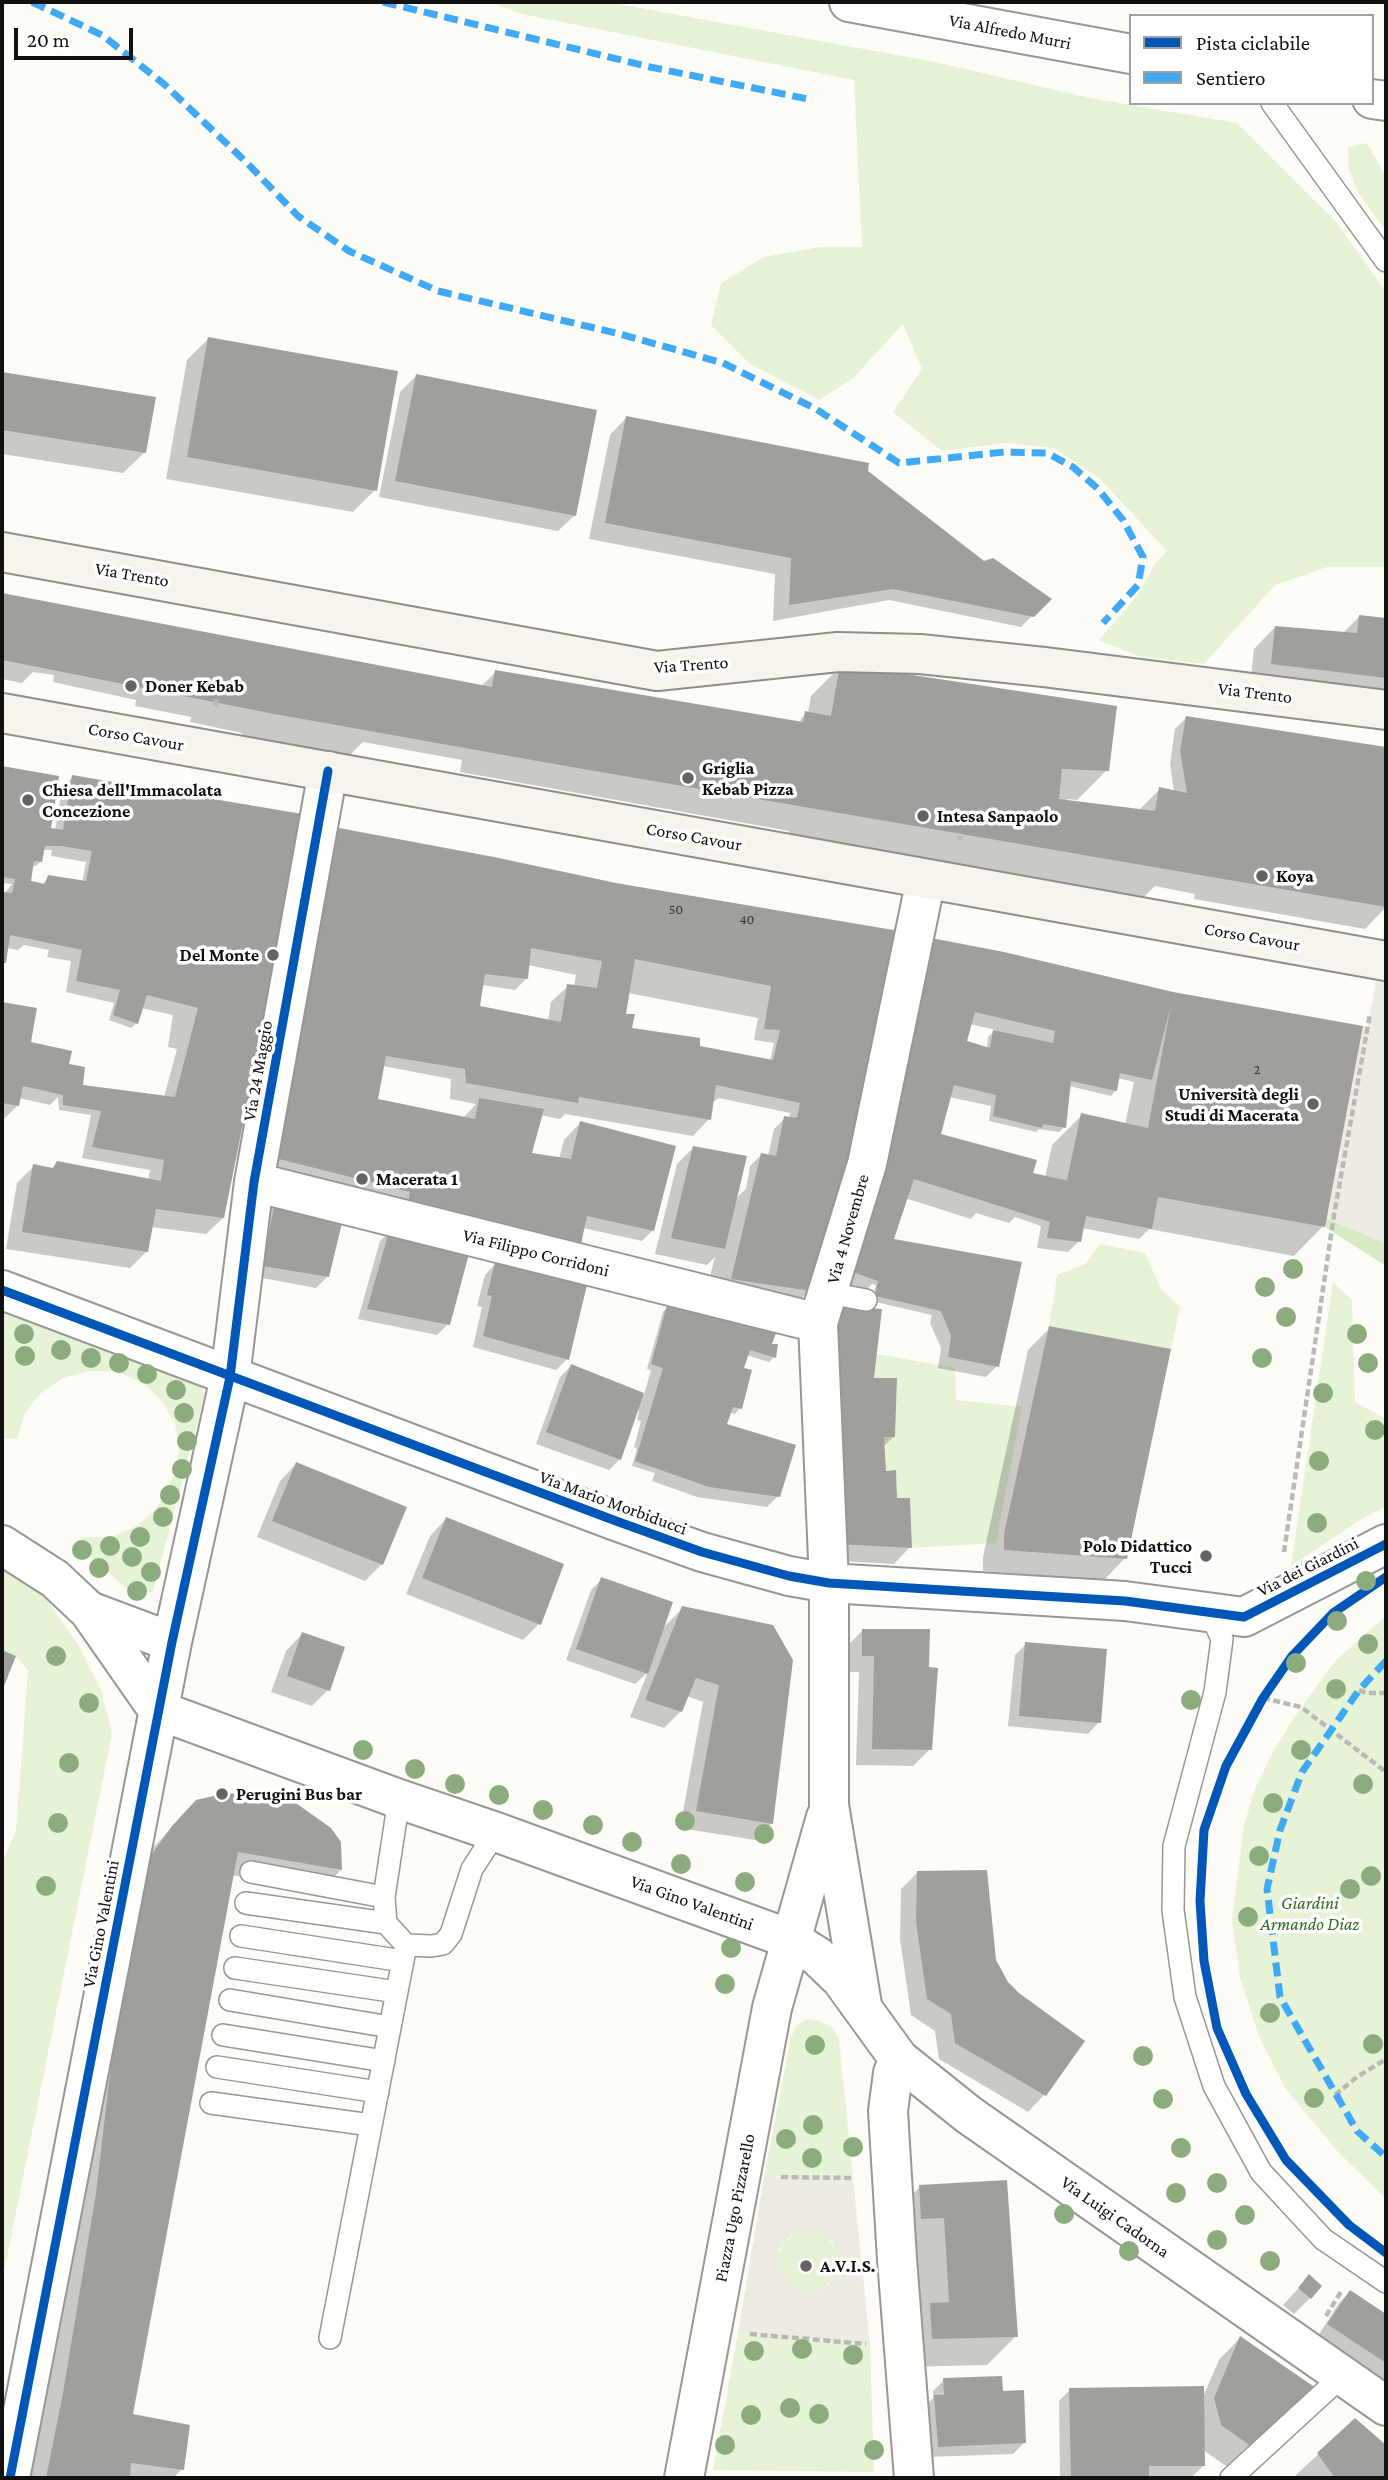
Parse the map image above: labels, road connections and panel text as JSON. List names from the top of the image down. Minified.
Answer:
{"streets":{"main road":["Via Trento","Corso Cavour"],"street":["Via Alfredo Murri","Via 24 Maggio","Via 4 Novembre","Via Filippo Corridoni","Via Mario Morbiducci","Via dei Giardini","Via Gino Valentini","Piazza Ugo Pizzarello","Via Luigi Cadorna"]},"crossings":[["Corso Cavour","Via 24 Maggio"],["Corso Cavour","Via 4 Novembre"],["Via 24 Maggio","Via Filippo Corridoni"],["Via 24 Maggio","Via Mario Morbiducci"],["Via 24 Maggio","Via Gino Valentini"],["Via 4 Novembre","Via Filippo Corridoni"],["Via 4 Novembre","Via Mario Morbiducci"],["Via 4 Novembre","Piazza Ugo Pizzarello"],["Via Mario Morbiducci","Via dei Giardini"],["Via Mario Morbiducci","Via Gino Valentini"],["Via Mario Morbiducci","Piazza Ugo Pizzarello"],["Via Gino Valentini","Piazza Ugo Pizzarello"],["Piazza Ugo Pizzarello","Via Luigi Cadorna"]],"parks":["Giardini Armando Diaz"],"places":["Doner Kebab","Griglia Kebab Pizza","Chiesa dell'Immacolata Concezione","Intesa Sanpaolo","Koya","Del Monte","Università degli Studi di Macerata","Macerata 1","Polo Didattico Tucci","Perugini Bus bar","A.V.I.S."],"house_numbers":["50","40","2"],"legend":["Pista ciclabile","Sentiero"],"scale_bar":"20 m"}
